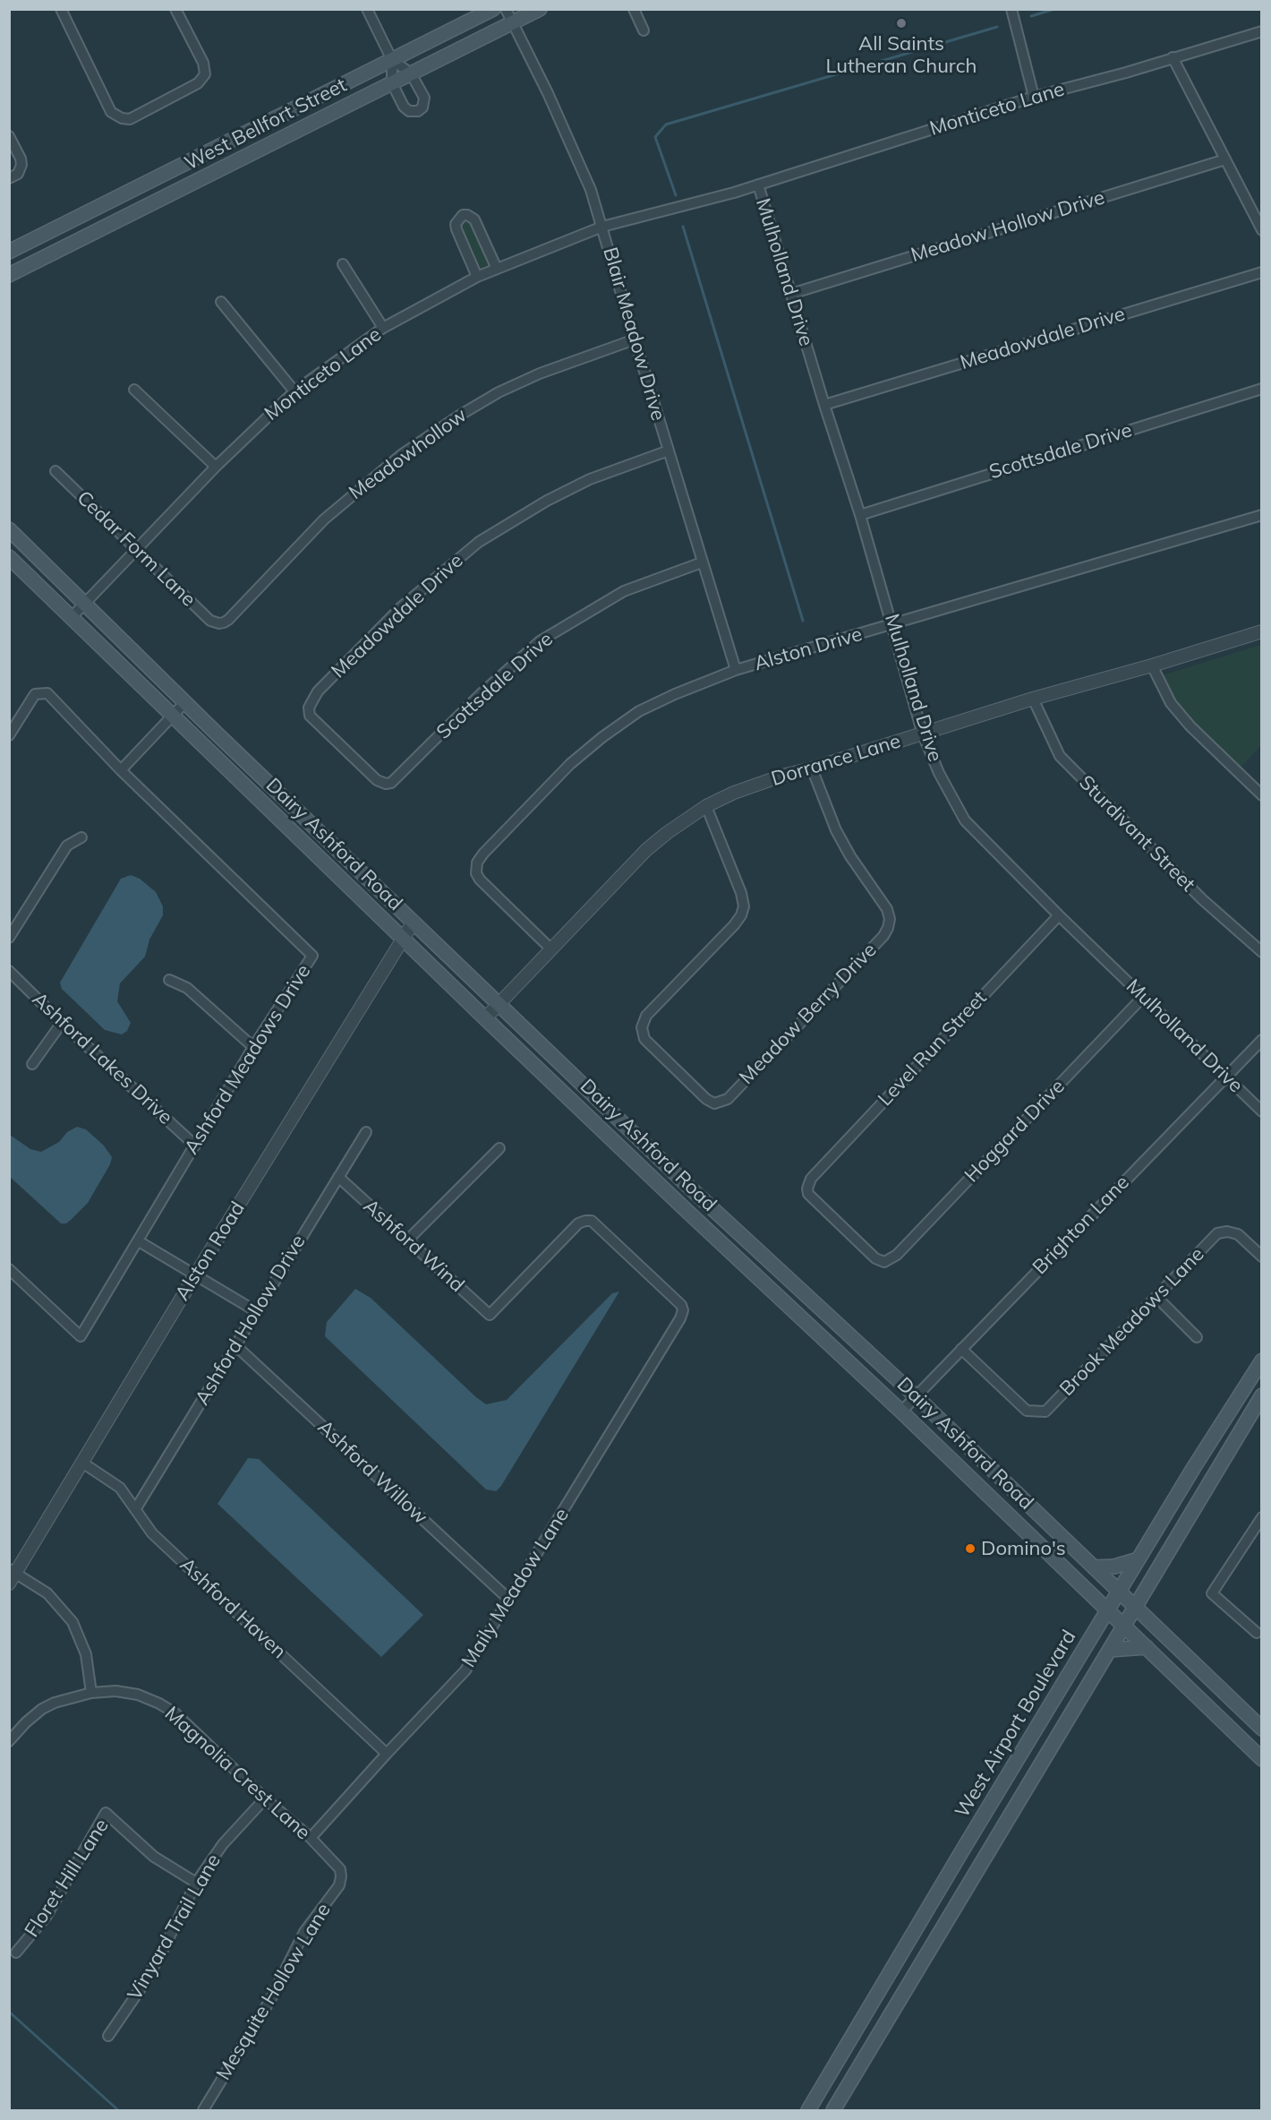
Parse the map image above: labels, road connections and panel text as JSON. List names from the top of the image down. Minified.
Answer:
{"streets":{"main road":["West Bellfort Street","Dairy Ashford Road","West Airport Boulevard"],"street":["Monticeto Lane","Meadow Hollow Drive","Mulholland Drive","Blair Meadow Drive","Meadowdale Drive","Scottsdale Drive","Meadowhollow","Cedar Form Lane","Alston Drive","Dorrance Lane","Sturdivant Street","Meadow Berry Drive","Level Run Street","Ashford Lakes Drive","Ashford Meadows Drive","Hoggard Drive","Brighton Lane","Ashford Wind","Alston Road","Ashford Hollow Drive","Brook Meadows Lane","Ashford Willow","Maily Meadow Lane","Ashford Haven","Magnolia Crest Lane","Floret Hill Lane","Vinyard Trail Lane","Mesquite Hollow Lane"]},"crossings":[["Monticeto Lane","Mulholland Drive"],["Monticeto Lane","Blair Meadow Drive"],["Monticeto Lane","Cedar Form Lane"],["Monticeto Lane","Dairy Ashford Road"],["West Bellfort Street","Blair Meadow Drive"],["Meadow Hollow Drive","Mulholland Drive"],["Mulholland Drive","Meadowdale Drive"],["Mulholland Drive","Scottsdale Drive"],["Mulholland Drive","Alston Drive"],["Mulholland Drive","Dorrance Lane"],["Mulholland Drive","Level Run Street"],["Mulholland Drive","Hoggard Drive"],["Mulholland Drive","Brighton Lane"],["Blair Meadow Drive","Meadowdale Drive"],["Blair Meadow Drive","Scottsdale Drive"],["Blair Meadow Drive","Meadowhollow"],["Blair Meadow Drive","Alston Drive"],["Meadowdale Drive","Scottsdale Drive"],["Meadowhollow","Cedar Form Lane"],["Alston Drive","Dorrance Lane"],["Dorrance Lane","Sturdivant Street"],["Dorrance Lane","Dairy Ashford Road"],["Dorrance Lane","Meadow Berry Drive"],["Dairy Ashford Road","Brighton Lane"],["Dairy Ashford Road","Alston Road"],["Dairy Ashford Road","West Airport Boulevard"],["Level Run Street","Hoggard Drive"],["Ashford Lakes Drive","Ashford Meadows Drive"],["Brighton Lane","Brook Meadows Lane"],["Ashford Wind","Ashford Hollow Drive"],["Ashford Wind","Maily Meadow Lane"],["Alston Road","Ashford Haven"],["Ashford Hollow Drive","Ashford Willow"],["Ashford Hollow Drive","Ashford Haven"],["Ashford Willow","Maily Meadow Lane"],["Maily Meadow Lane","Ashford Haven"],["Maily Meadow Lane","Magnolia Crest Lane"],["Magnolia Crest Lane","Vinyard Trail Lane"],["Magnolia Crest Lane","Mesquite Hollow Lane"],["Floret Hill Lane","Vinyard Trail Lane"]],"places":["All Saints Lutheran Church","Domino's"]}
